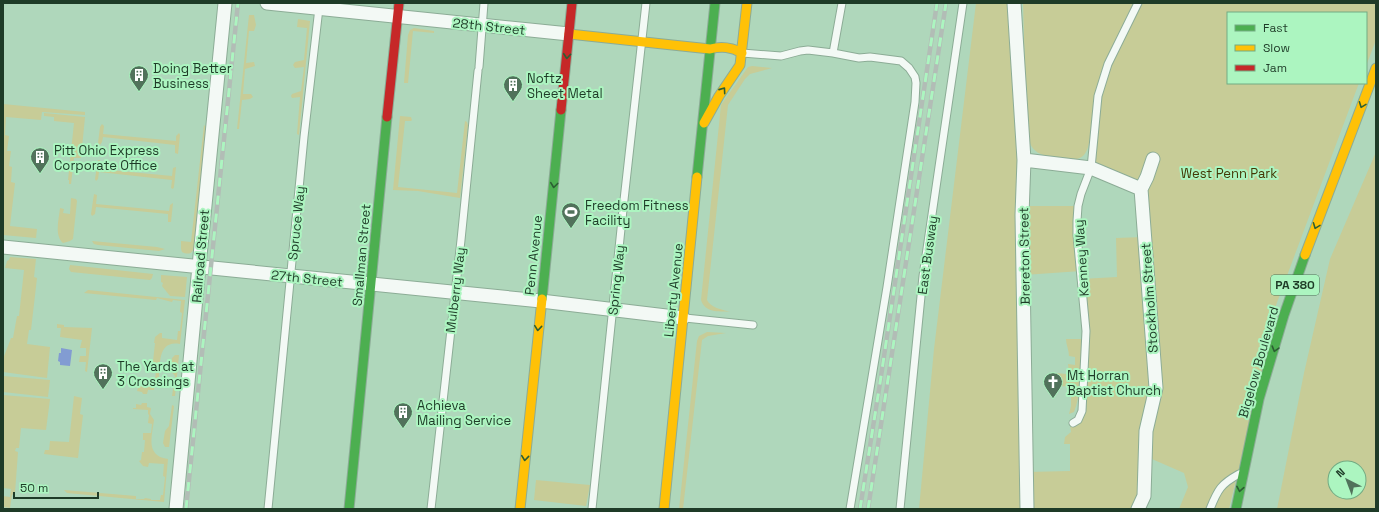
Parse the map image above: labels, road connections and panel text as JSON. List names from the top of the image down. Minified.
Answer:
{"streets":{"street":["28th Street","Smallman Street","Penn Avenue","Railroad Street","Brereton Street","27th Street","PA 380","Liberty Avenue","Stockholm Street","Bigelow Boulevard"],"lane":["Spruce Way","East Busway","Kenney Way","Spring Way","Mulberry Way"]},"crossings":[["28th Street","Spruce Way"],["28th Street","Smallman Street"],["28th Street","Penn Avenue"],["28th Street","Spring Way"],["28th Street","Mulberry Way"],["28th Street","Liberty Avenue"],["Spruce Way","27th Street"],["Smallman Street","27th Street"],["Penn Avenue","27th Street"],["Railroad Street","27th Street"],["27th Street","Spring Way"],["27th Street","Mulberry Way"],["27th Street","Liberty Avenue"]],"one_way":["Penn Avenue","Bigelow Boulevard"],"parks":["West Penn Park"],"places":{"building":["Doing Better Business","Noftz Sheet Metal","Pitt Ohio Express Corporate Office","The Yards at 3 Crossings","Achieva Mailing Service"],"sports":["Freedom Fitness Facility"],"church":["Mt Horran Baptist Church"]},"legend":["Fast","Slow","Jam"],"scale_bar":"50 m","north":"top left"}
